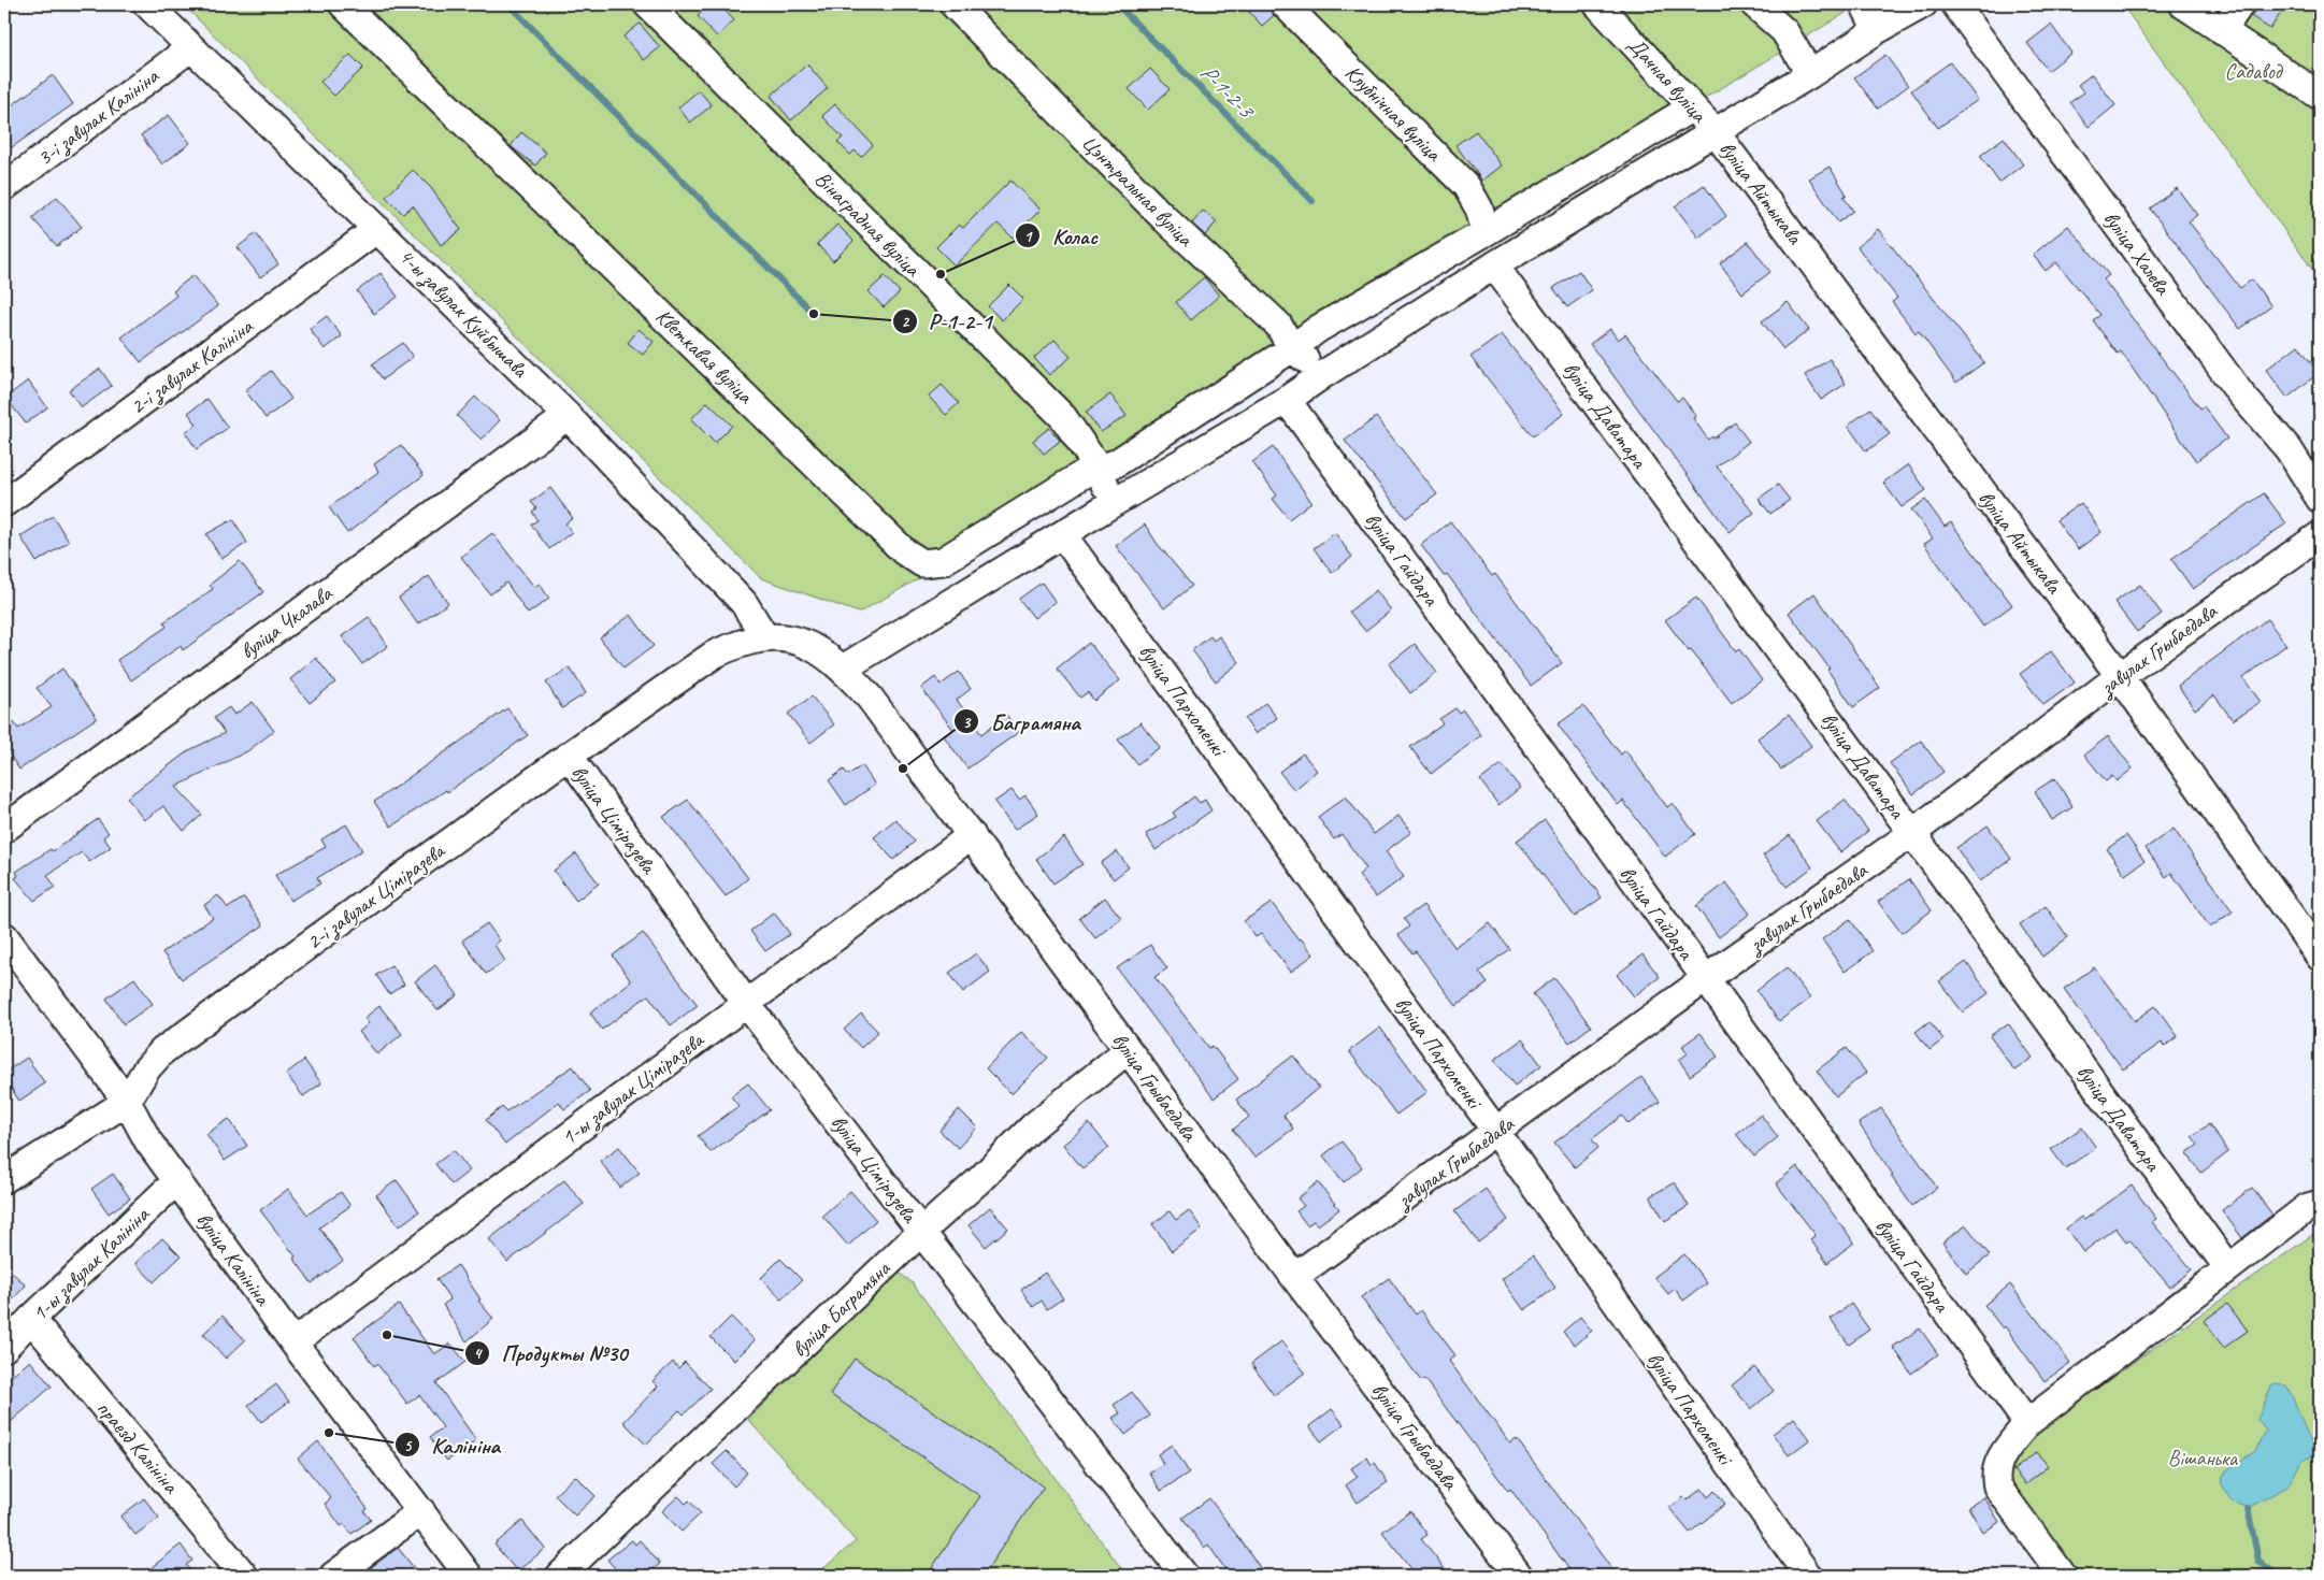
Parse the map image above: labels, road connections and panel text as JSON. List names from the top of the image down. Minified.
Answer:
{"streets":{"street":["Дачная вуліца","Клубнічная вуліца","3-і завулак Калініна","Цэнтральная вуліца","вуліца Айтыкава","Вінаградная вуліца","вуліца Халева","4-ы завулак Куйбышава","Кветкавая вуліца","2-і завулак Калініна","вуліца Даватара","вуліца Гайдара","вуліца Чкалава","завулак Грыбаедава","вуліца Пархоменкі","вуліца Ціміразева","2-і завулак Ціміразева","вуліца Грыбаедава","1-ы завулак Ціміразева","вуліца Калініна","1-ы завулак Калініна","вуліца Баграмяна","праезд Калініна"]},"crossings":[["Дачная вуліца","вуліца Айтыкава"],["Дачная вуліца","Кветкавая вуліца"],["Клубнічная вуліца","Кветкавая вуліца"],["3-і завулак Калініна","4-ы завулак Куйбышава"],["Цэнтральная вуліца","Кветкавая вуліца"],["вуліца Айтыкава","завулак Грыбаедава"],["Вінаградная вуліца","Кветкавая вуліца"],["4-ы завулак Куйбышава","2-і завулак Калініна"],["4-ы завулак Куйбышава","вуліца Чкалава"],["4-ы завулак Куйбышава","2-і завулак Ціміразева"],["4-ы завулак Куйбышава","вуліца Грыбаедава"],["вуліца Даватара","завулак Грыбаедава"],["вуліца Гайдара","завулак Грыбаедава"],["завулак Грыбаедава","вуліца Пархоменкі"],["завулак Грыбаедава","вуліца Грыбаедава"],["вуліца Ціміразева","2-і завулак Ціміразева"],["вуліца Ціміразева","1-ы завулак Ціміразева"],["вуліца Ціміразева","вуліца Баграмяна"],["2-і завулак Ціміразева","вуліца Грыбаедава"],["2-і завулак Ціміразева","вуліца Калініна"],["вуліца Грыбаедава","1-ы завулак Ціміразева"],["вуліца Грыбаедава","вуліца Баграмяна"],["1-ы завулак Ціміразева","вуліца Калініна"],["вуліца Калініна","1-ы завулак Калініна"],["1-ы завулак Калініна","праезд Калініна"]],"water":["P-1-2-3"],"parks":["Садавод","Вішанька"],"places":["Колас","P-1-2-1","Баграмяна","Продукты №30","Калініна"]}
